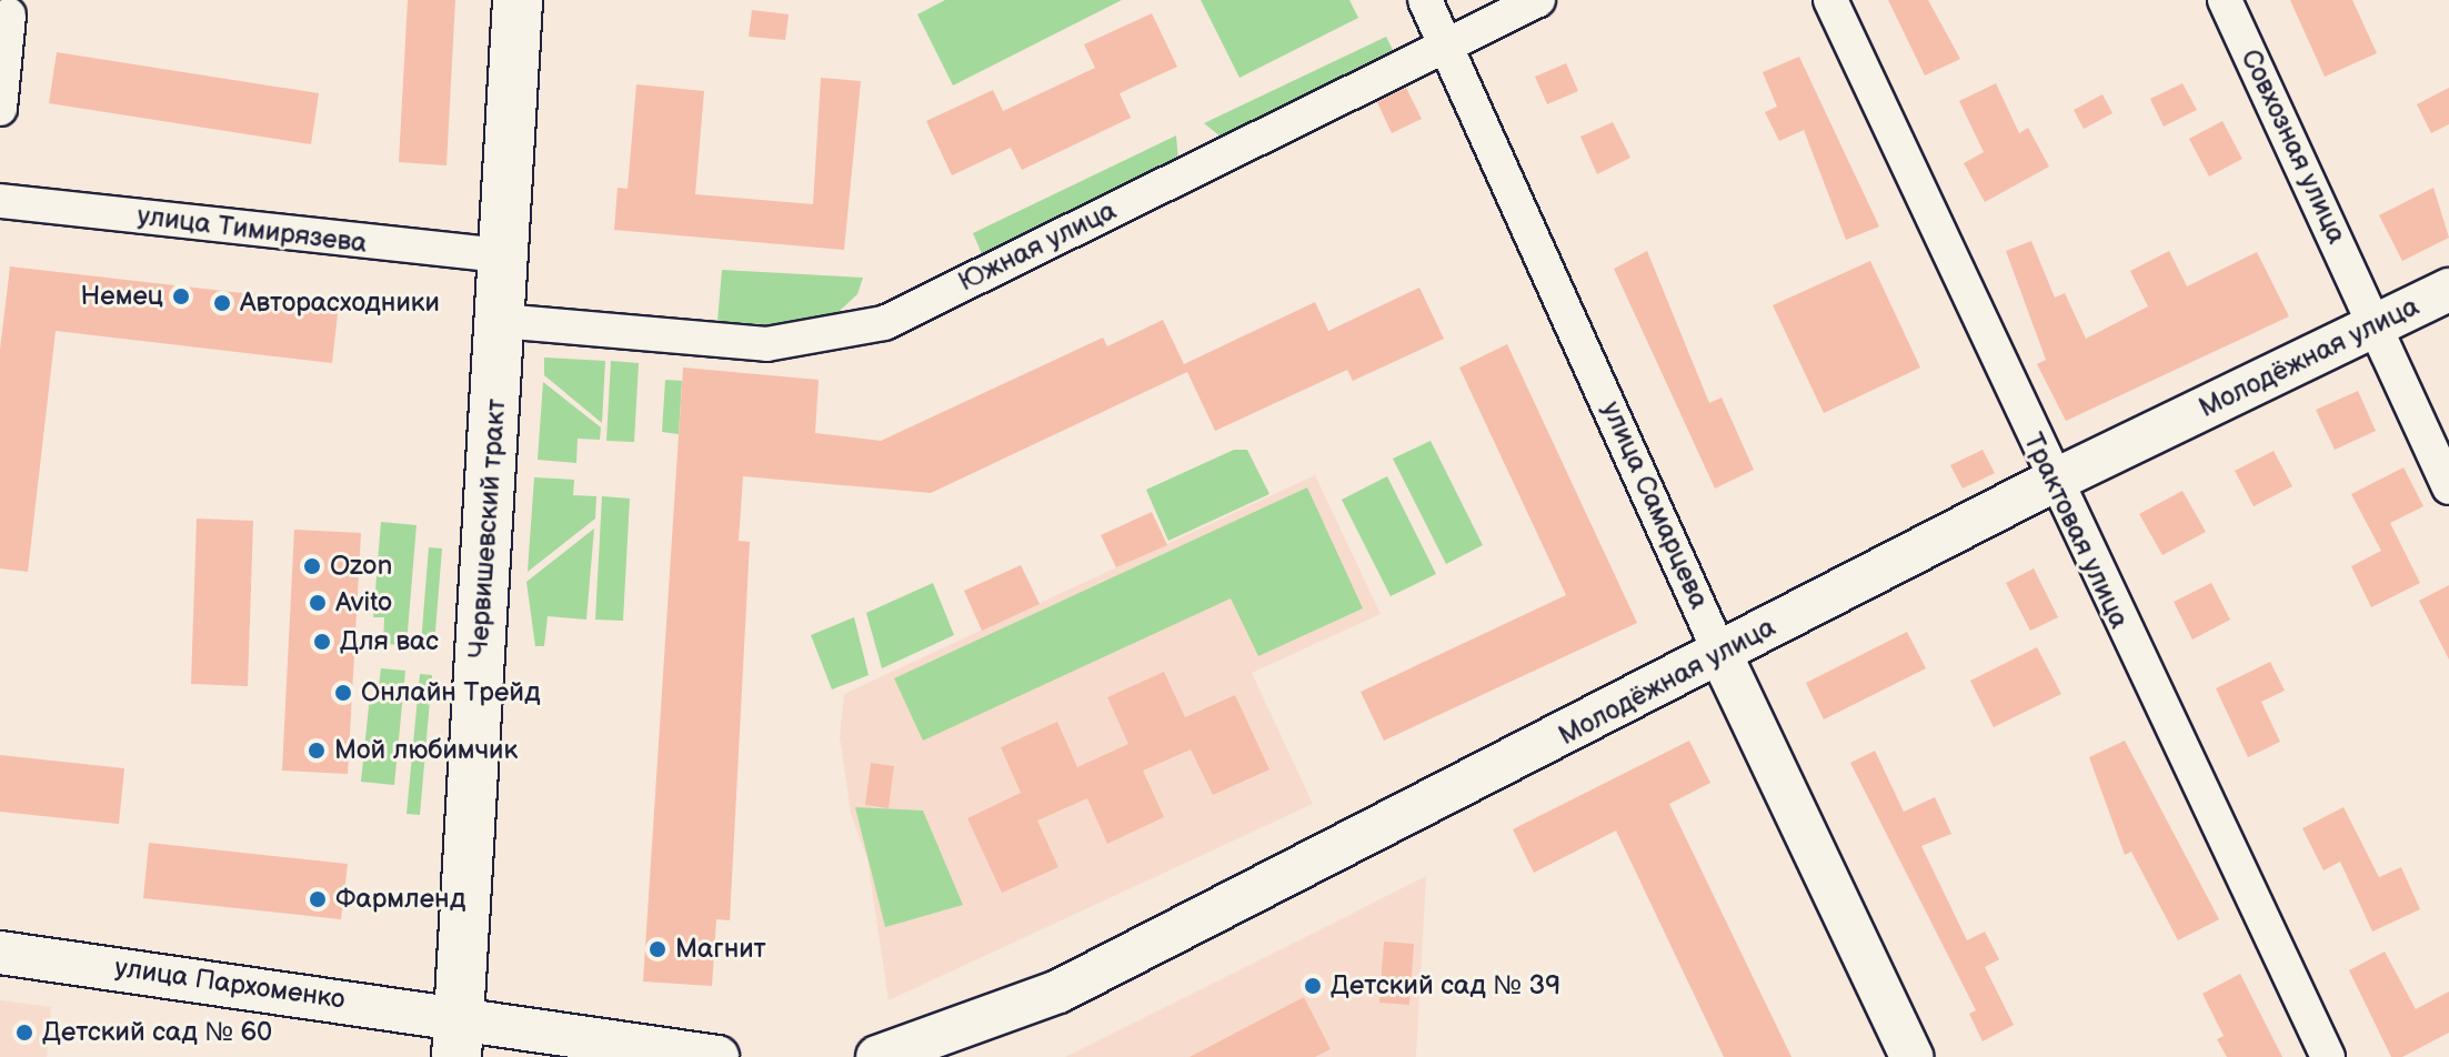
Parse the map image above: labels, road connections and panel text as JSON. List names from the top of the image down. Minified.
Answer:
{"streets":{"main road":["Червишевский тракт"],"street":["Совхозная улица","улица Тимирязева","Южная улица","Молодёжная улица","улица Самарцева","Трактовая улица","улица Пархоменко"]},"crossings":[["Совхозная улица","Молодёжная улица"],["улица Тимирязева","Червишевский тракт"],["Южная улица","улица Самарцева"],["Южная улица","Червишевский тракт"],["Молодёжная улица","улица Самарцева"],["Молодёжная улица","Трактовая улица"],["Червишевский тракт","улица Пархоменко"]],"places":["Немец","Авторасходники","Ozon","Avito","Для вас","Онлайн Трейд","Мой любимчик","Фармленд","Магнит","Детский сад № 39","Детский сад № 60"]}
